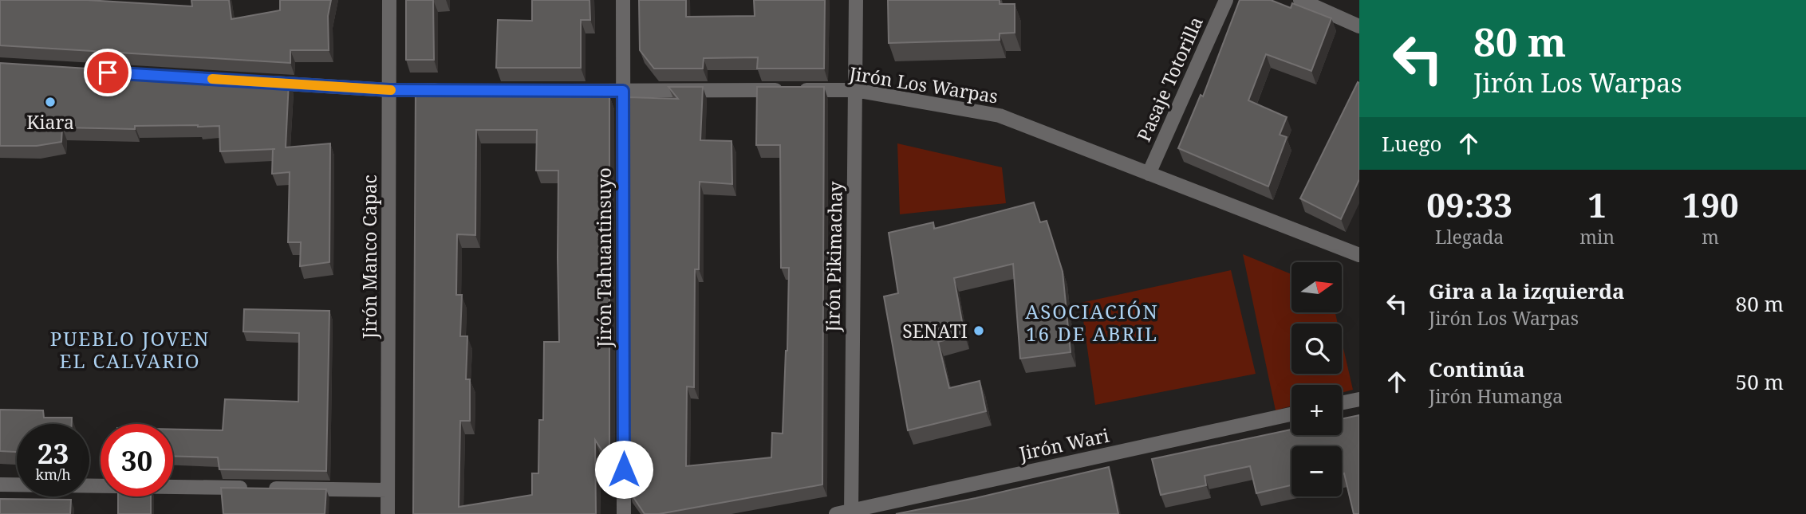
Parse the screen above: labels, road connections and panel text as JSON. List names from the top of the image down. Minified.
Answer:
{"streets":{"street":["Pasaje Totorilla","Jirón Los Warpas","Jirón Manco Capac","Jirón Pikimachay","Jirón Tahuantinsuyo","Jirón Wari"]},"crossings":[["Pasaje Totorilla","Jirón Los Warpas"],["Jirón Los Warpas","Jirón Pikimachay"],["Jirón Los Warpas","Jirón Tahuantinsuyo"],["Jirón Pikimachay","Jirón Wari"]],"districts":["ASOCIACIÓN 16 DE ABRIL","PUEBLO JOVEN EL CALVARIO"],"places":["Kiara","SENATI"],"north":"right","page":{"turn":["80 m","Jirón Los Warpas"],"then":"Luego","eta":["09:33","Llegada","1","min","190","m"],"map_buttons":["+","−"],"list":[{"name":"Gira a la izquierda","note":"Jirón Los Warpas","value":"80 m"},{"name":"Continúa","note":"Jirón Humanga","value":"50 m"}],"speed":"23 km/h","limit":"30"}}
